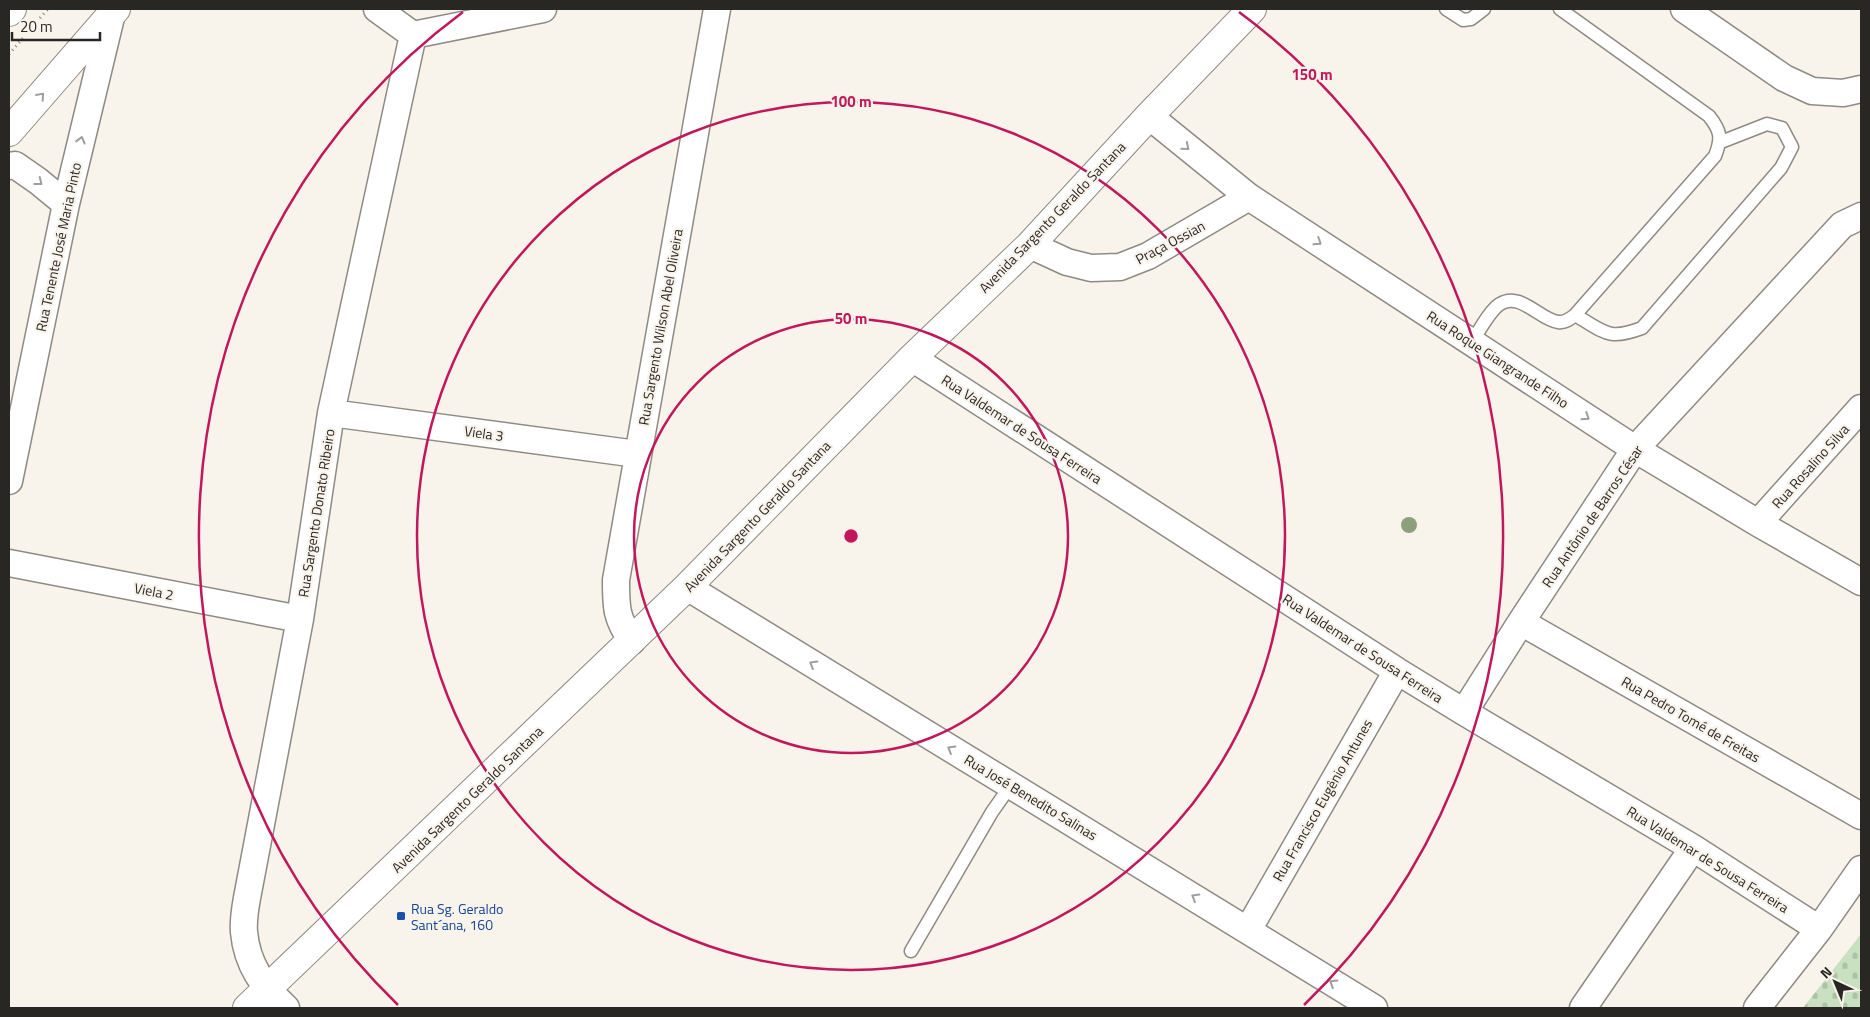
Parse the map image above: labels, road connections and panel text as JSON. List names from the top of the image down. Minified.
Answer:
{"streets":{"street":["Avenida Sargento Geraldo Santana","Praça Ossian","Rua Tenente José Maria Pinto","Rua Sargento Wilson Abel Oliveira","Rua Roque Giangrande Filho","Rua Valdemar de Sousa Ferreira","Viela 3","Rua Rosalino Silva","Rua Sargento Donato Ribeiro","Rua Antônio de Barros César","Viela 2","Rua Pedro Tomé de Freitas","Rua José Benedito Salinas","Rua Francisco Eugênio Antunes"]},"crossings":[["Avenida Sargento Geraldo Santana","Praça Ossian"],["Avenida Sargento Geraldo Santana","Rua Sargento Wilson Abel Oliveira"],["Avenida Sargento Geraldo Santana","Rua Roque Giangrande Filho"],["Avenida Sargento Geraldo Santana","Rua Valdemar de Sousa Ferreira"],["Avenida Sargento Geraldo Santana","Rua Sargento Donato Ribeiro"],["Avenida Sargento Geraldo Santana","Rua José Benedito Salinas"],["Praça Ossian","Rua Roque Giangrande Filho"],["Rua Sargento Wilson Abel Oliveira","Viela 3"],["Rua Roque Giangrande Filho","Rua Rosalino Silva"],["Rua Roque Giangrande Filho","Rua Antônio de Barros César"],["Rua Valdemar de Sousa Ferreira","Rua Antônio de Barros César"],["Rua Valdemar de Sousa Ferreira","Rua Francisco Eugênio Antunes"],["Viela 3","Rua Sargento Donato Ribeiro"],["Rua Sargento Donato Ribeiro","Viela 2"],["Rua Antônio de Barros César","Rua Pedro Tomé de Freitas"],["Rua José Benedito Salinas","Rua Francisco Eugênio Antunes"]],"one_way":["Rua Tenente José Maria Pinto","Rua Roque Giangrande Filho","Rua José Benedito Salinas"],"places":{"transit":["Rua Sg. Geraldo Sant´ana, 160"]},"scale_bar":"20 m","north":"top left","rings":["150 m","100 m","50 m"]}
